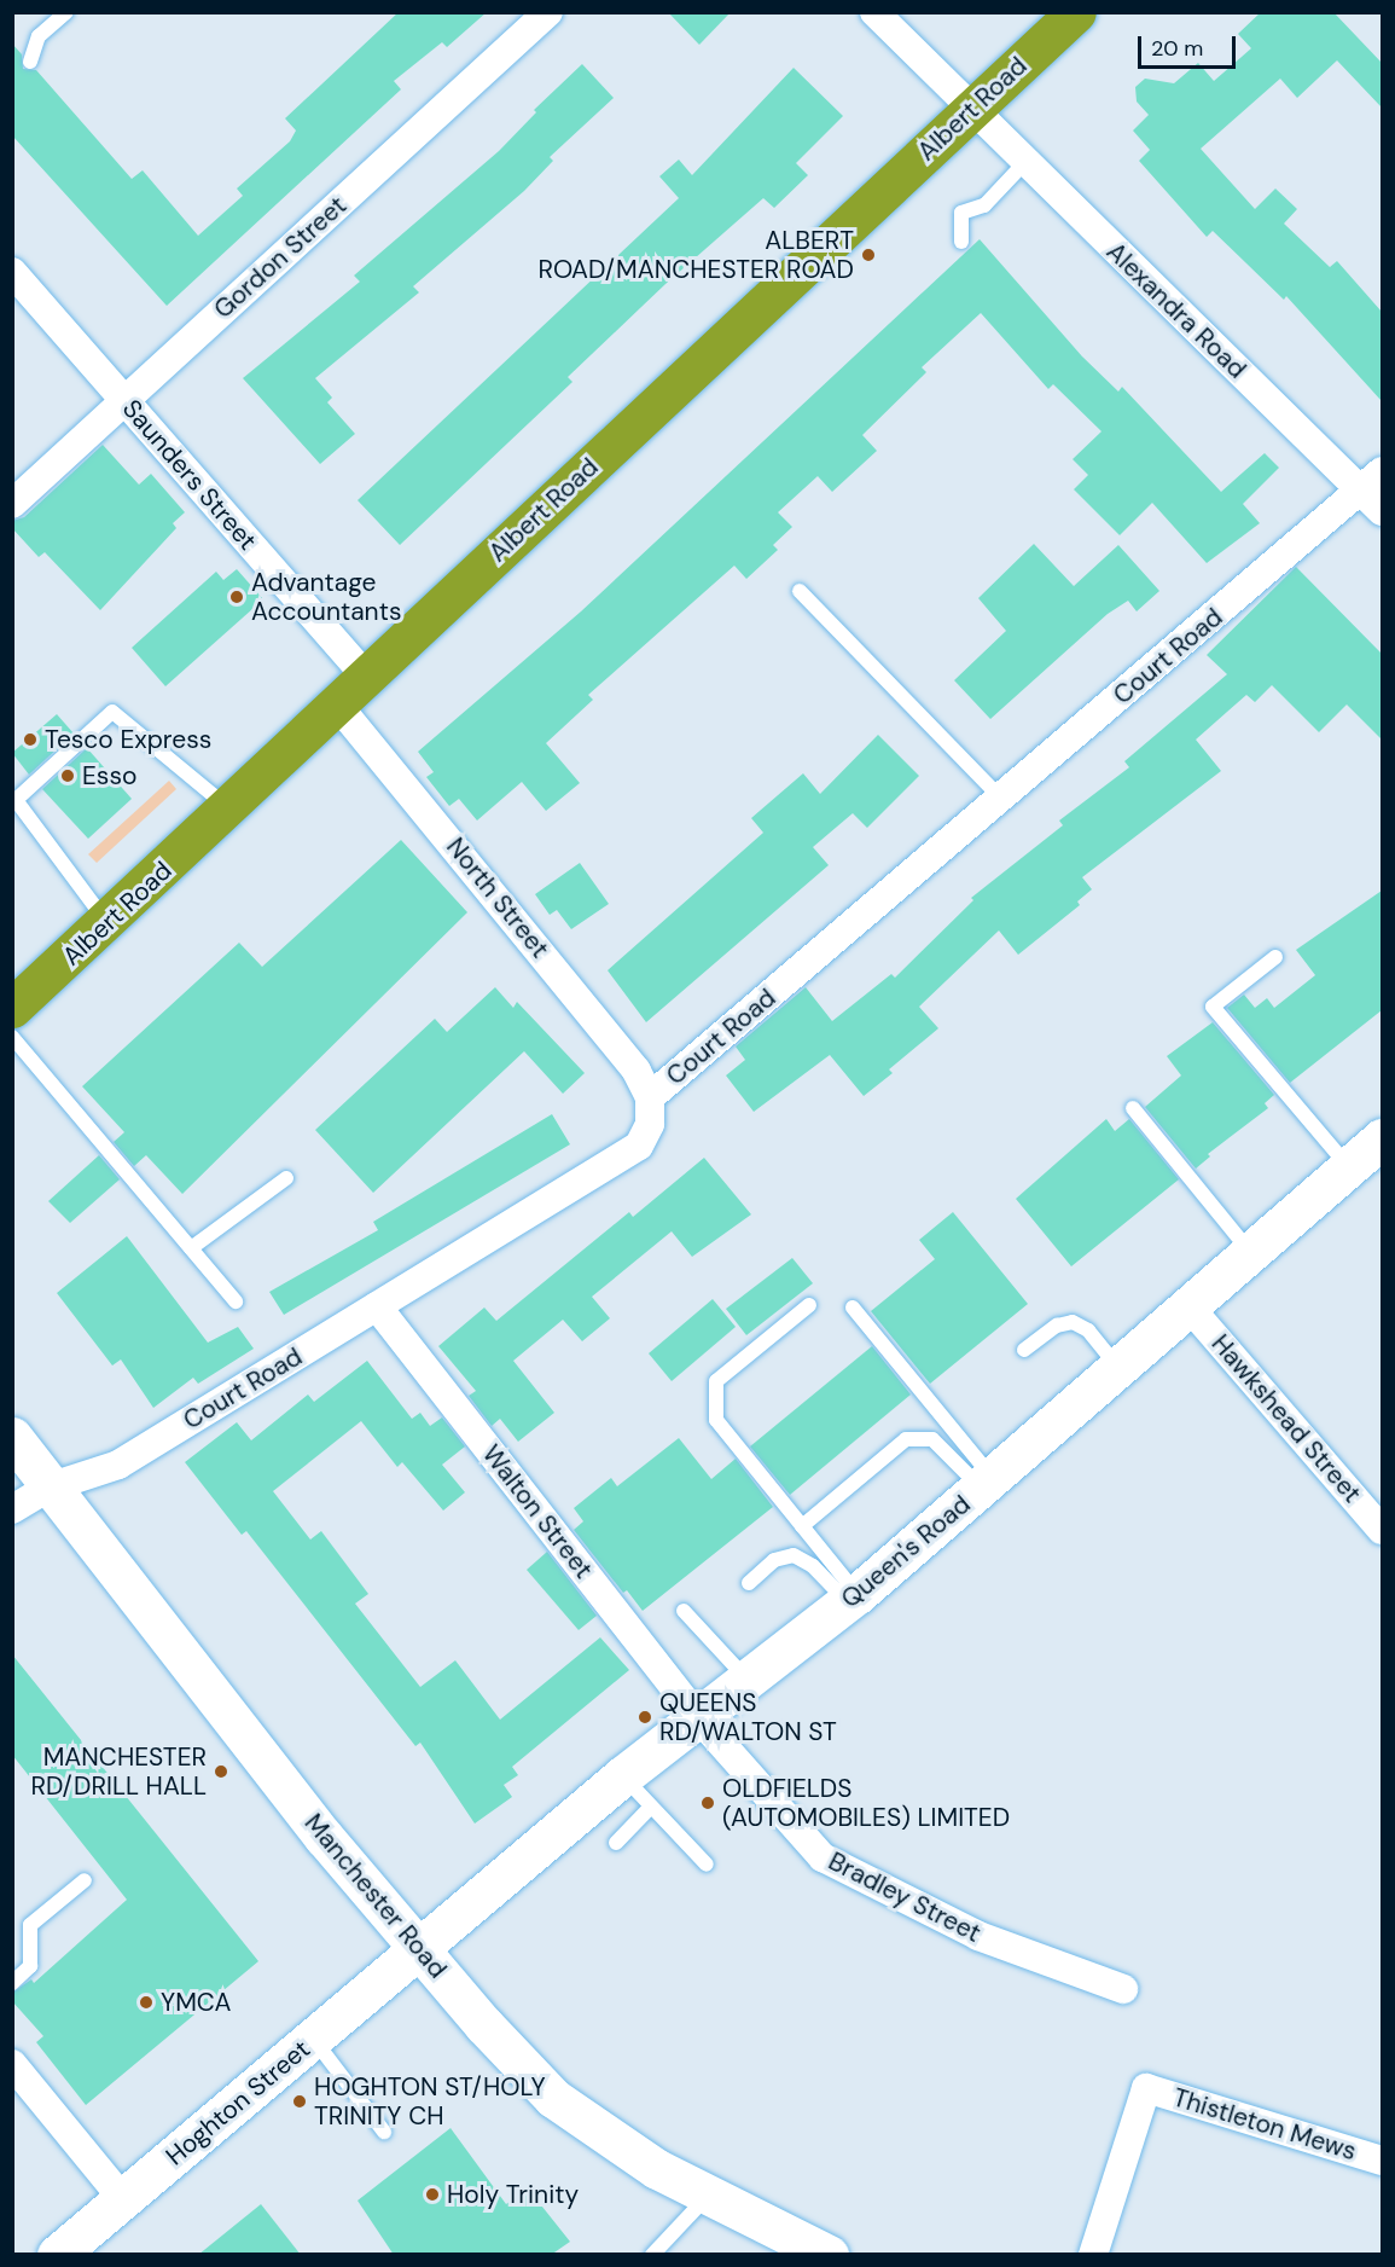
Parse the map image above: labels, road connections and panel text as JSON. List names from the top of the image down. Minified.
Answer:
{"streets":{"highway":["Albert Road"],"main road":["Queen's Road","Manchester Road","Hoghton Street"],"street":["Gordon Street","Alexandra Road","Saunders Street","Court Road","North Street","Hawkshead Street","Walton Street","Bradley Street","Thistleton Mews"]},"crossings":[["Albert Road","Alexandra Road"],["Albert Road","Saunders Street"],["Albert Road","North Street"],["Gordon Street","Saunders Street"],["Alexandra Road","Court Road"],["Court Road","North Street"],["Court Road","Walton Street"],["Court Road","Manchester Road"],["Hawkshead Street","Queen's Road"],["Walton Street","Queen's Road"],["Walton Street","Bradley Street"],["Queen's Road","Manchester Road"],["Queen's Road","Bradley Street"],["Queen's Road","Hoghton Street"],["Manchester Road","Hoghton Street"]],"places":["ALBERT ROAD/MANCHESTER ROAD","Advantage Accountants","Tesco Express","Esso","QUEENS RD/WALTON ST","MANCHESTER RD/DRILL HALL","OLDFIELDS (AUTOMOBILES) LIMITED","YMCA","HOGHTON ST/HOLY TRINITY CH","Holy Trinity"],"scale_bar":"20 m"}
